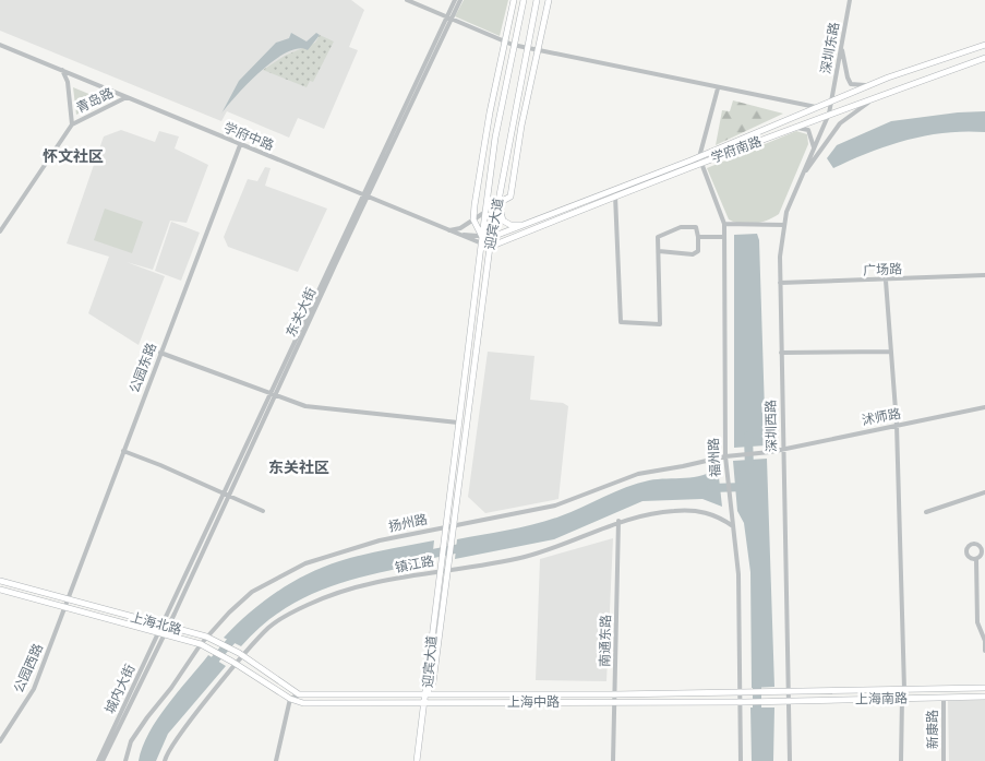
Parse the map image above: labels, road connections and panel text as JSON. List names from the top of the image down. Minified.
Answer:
{"streets":{"main road":["学府南路","迎宾大道","上海北路","上海南路","上海中路"],"street":["深圳东路","青岛路","学府中路","广场路","东关大街","公园东路","沭师路","深圳西路","福州路","扬州路","镇江路","南通东路","公园西路","城内大街","新康路"]},"crossings":[["深圳东路","学府南路"],["深圳东路","深圳西路"],["青岛路","学府中路"],["学府中路","迎宾大道"],["学府中路","东关大街"],["学府中路","公园东路"],["学府南路","迎宾大道"],["学府南路","深圳西路"],["学府南路","福州路"],["迎宾大道","扬州路"],["迎宾大道","镇江路"],["迎宾大道","上海中路"],["广场路","深圳西路"],["东关大街","上海北路"],["东关大街","城内大街"],["公园东路","上海北路"],["公园东路","公园西路"],["沭师路","深圳西路"],["沭师路","扬州路"],["深圳西路","扬州路"],["深圳西路","上海南路"],["福州路","扬州路"],["福州路","镇江路"],["福州路","上海中路"],["扬州路","上海北路"],["镇江路","上海北路"],["镇江路","南通东路"],["上海北路","公园西路"],["上海北路","城内大街"],["上海北路","上海中路"],["南通东路","上海中路"],["上海南路","上海中路"],["上海南路","新康路"]],"districts":["怀文社区","东关社区"]}
